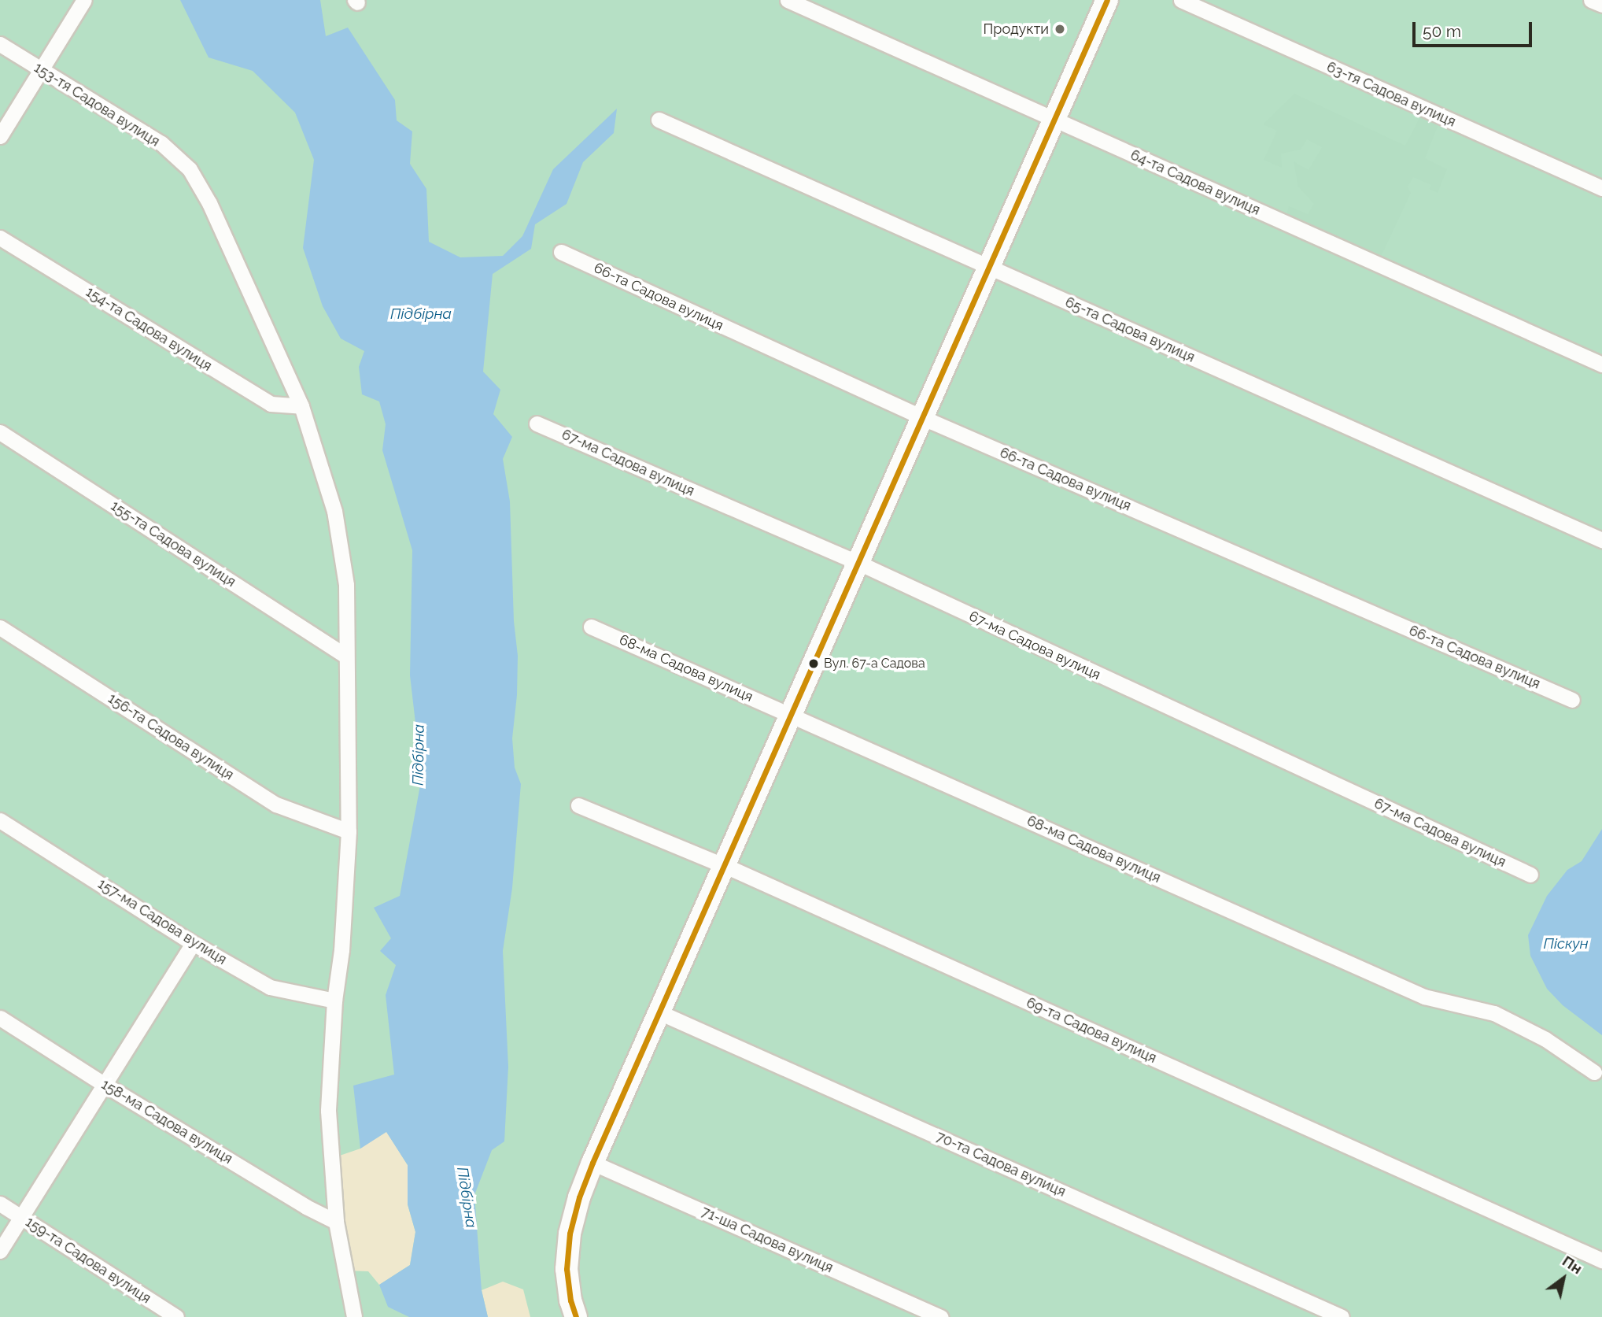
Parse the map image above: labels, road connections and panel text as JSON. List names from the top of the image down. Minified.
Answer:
{"streets":{"street":["63-тя Садова вулиця","153-тя Садова вулиця","64-та Садова вулиця","66-та Садова вулиця","154-та Садова вулиця","65-та Садова вулиця","67-ма Садова вулиця","155-та Садова вулиця","68-ма Садова вулиця","156-та Садова вулиця","157-ма Садова вулиця","69-та Садова вулиця","158-ма Садова вулиця","70-та Садова вулиця","71-ша Садова вулиця","159-та Садова вулиця"]},"crossings":[["153-тя Садова вулиця","154-та Садова вулиця"],["153-тя Садова вулиця","155-та Садова вулиця"],["153-тя Садова вулиця","156-та Садова вулиця"],["153-тя Садова вулиця","157-ма Садова вулиця"],["153-тя Садова вулиця","158-ма Садова вулиця"]],"water":["Підбірна","Піскун"],"places":["Продукти","Вул. 67-а Садова"],"scale_bar":"50 m","north":"top right"}
